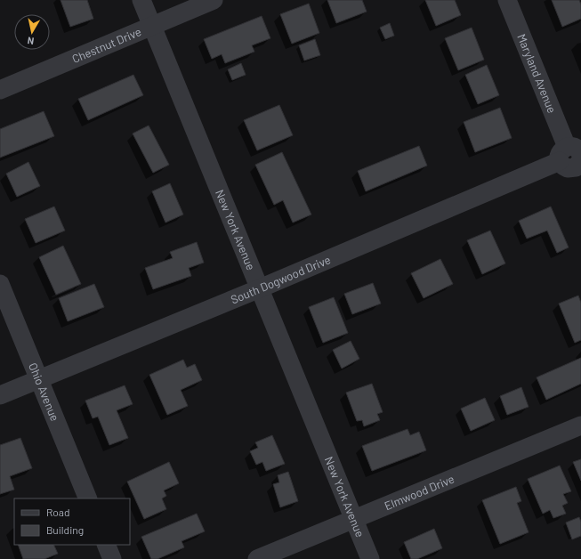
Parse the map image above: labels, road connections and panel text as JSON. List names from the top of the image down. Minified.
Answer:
{"streets":{"street":["Chestnut Drive","Maryland Avenue","New York Avenue","South Dogwood Drive","Ohio Avenue","Elmwood Drive"]},"crossings":[["Chestnut Drive","New York Avenue"],["Maryland Avenue","South Dogwood Drive"],["New York Avenue","South Dogwood Drive"],["New York Avenue","Elmwood Drive"],["South Dogwood Drive","Ohio Avenue"]],"legend":["Road","Building"],"north":"bottom"}
